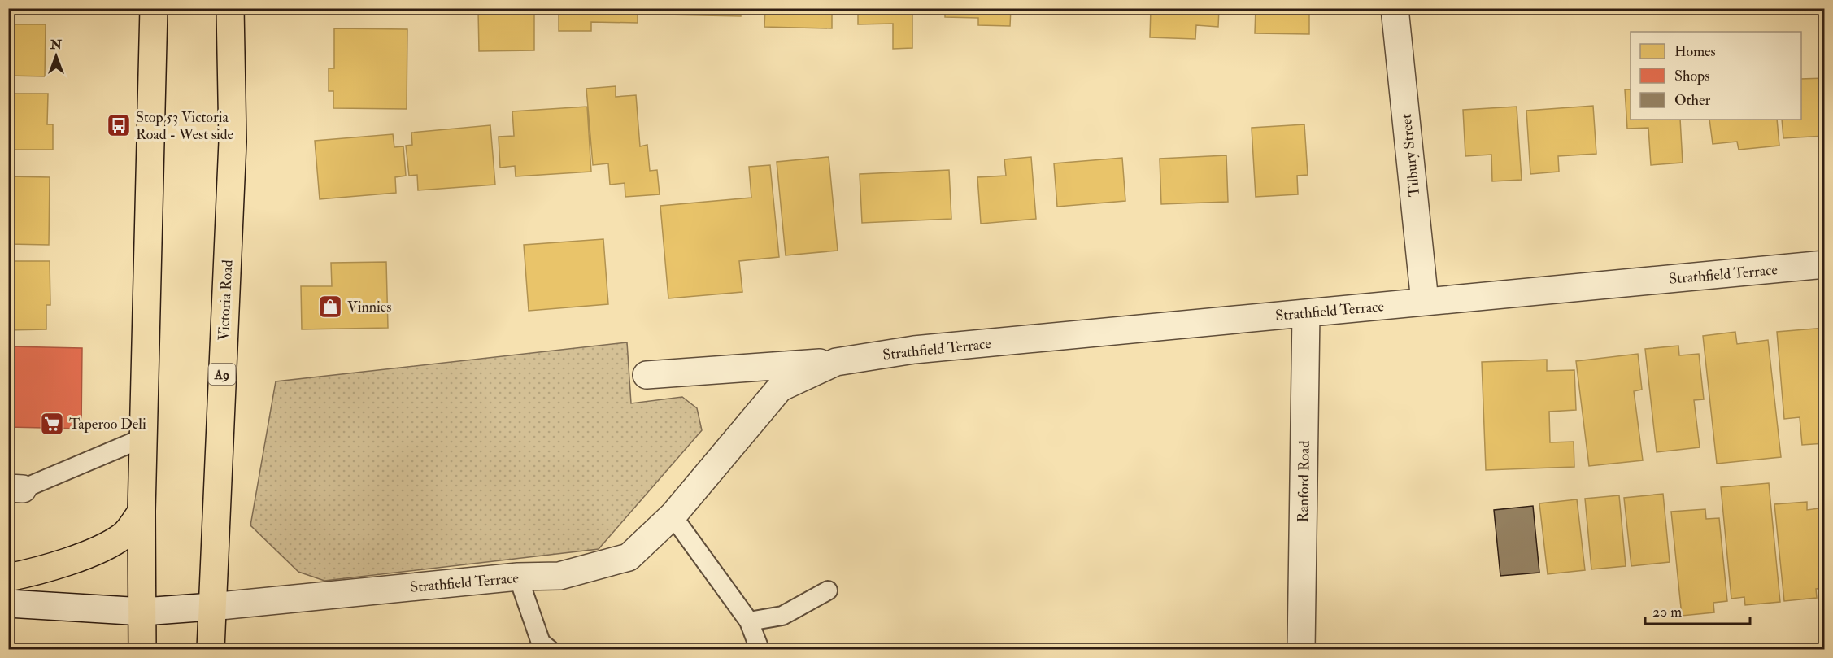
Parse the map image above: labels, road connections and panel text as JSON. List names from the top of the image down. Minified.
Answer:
{"streets":{"highway":["Victoria Road","A9"],"street":["Tilbury Street","Strathfield Terrace","Ranford Road"]},"crossings":[["Tilbury Street","Strathfield Terrace"],["Strathfield Terrace","Victoria Road"],["Strathfield Terrace","Ranford Road"]],"places":{"bus stop":["Stop 53 Victoria Road - West side"],"shop":["Vinnies"],"supermarket":["Taperoo Deli"]},"legend":["Homes","Shops","Other"],"scale_bar":"20 m","north":"top"}
